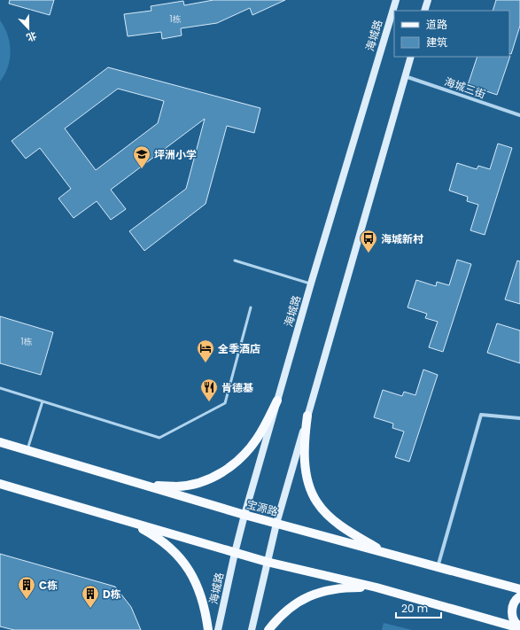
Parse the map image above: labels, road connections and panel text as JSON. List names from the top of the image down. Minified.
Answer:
{"streets":{"main road":["海城路","宝源路"],"street":["海城三街"]},"crossings":[["海城路","宝源路"]],"places":{"school or university":["坪洲小学"],"bus stop":["海城新村"],"hotel":["全季酒店"],"restaurant":["肯德基"],"building":["C栋","D栋"]},"house_numbers":["1栋","1栋"],"legend":["道路","建筑"],"scale_bar":"20 m","north":"bottom"}
